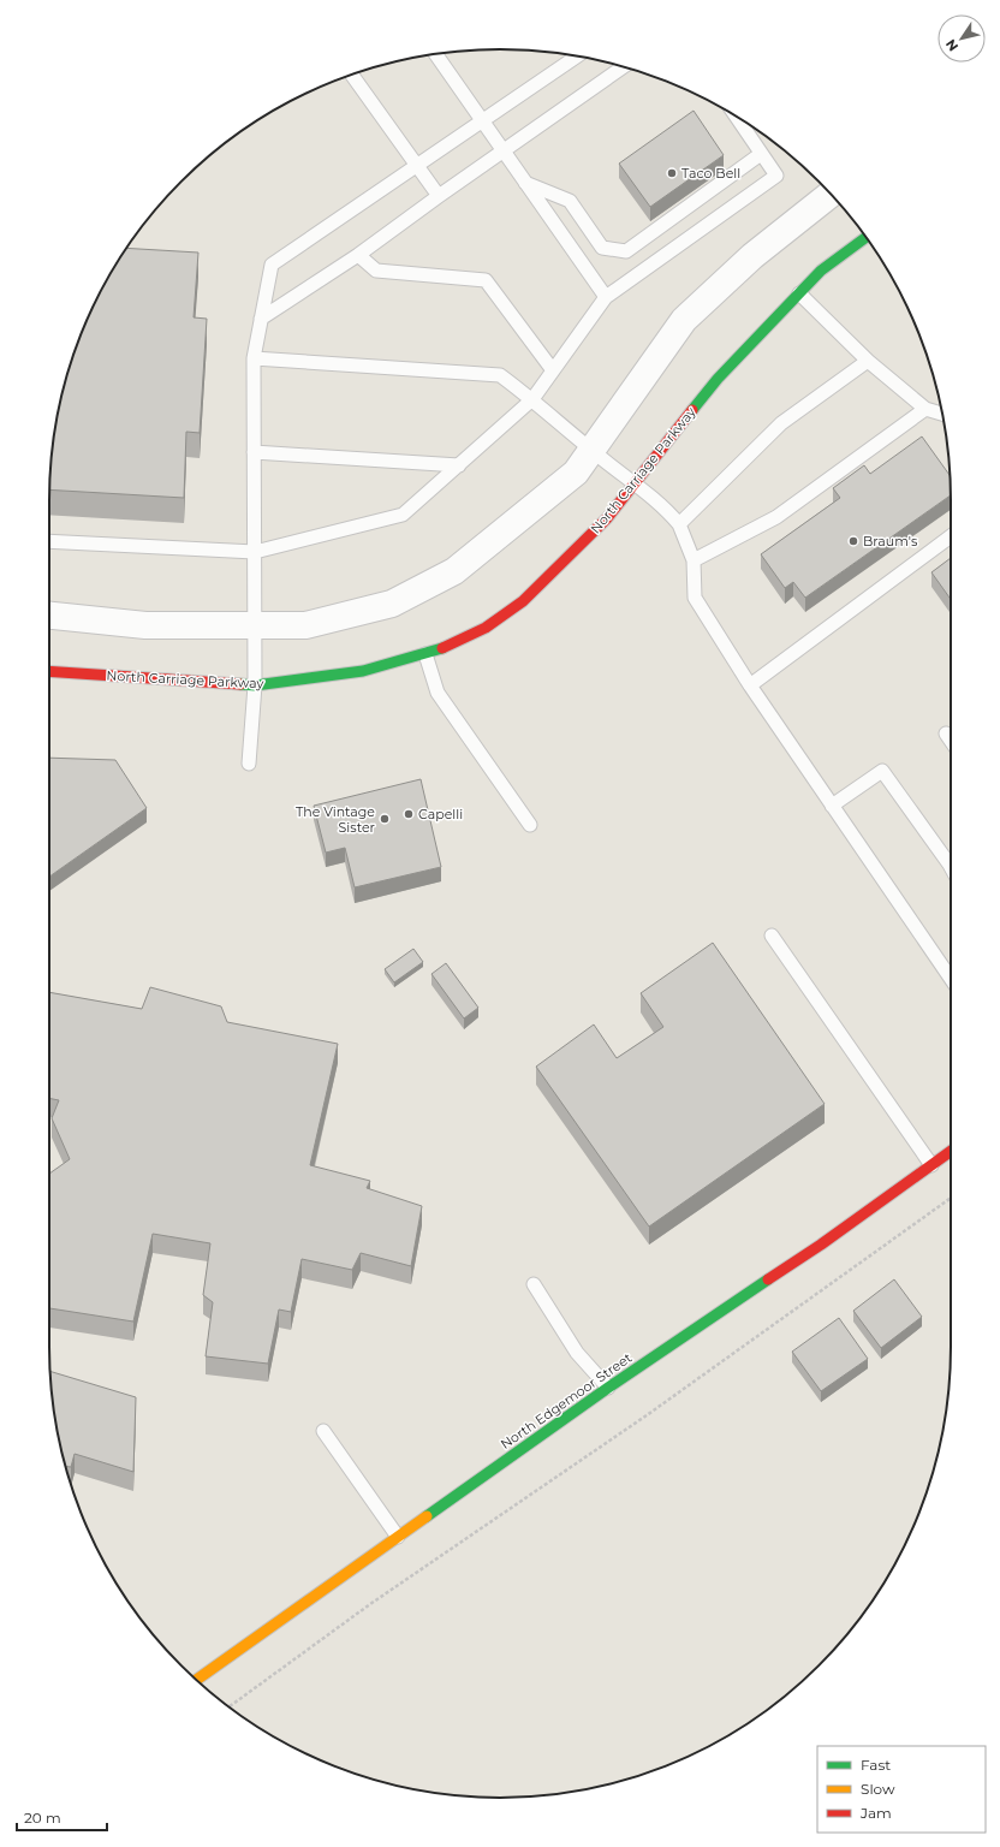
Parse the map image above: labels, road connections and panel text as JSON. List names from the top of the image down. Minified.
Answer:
{"streets":{"street":["North Carriage Parkway","North Edgemoor Street"]},"places":["Taco Bell","Braum's","Capelli","The Vintage Sister"],"legend":["Fast","Slow","Jam"],"scale_bar":"20 m","north":"bottom left"}
